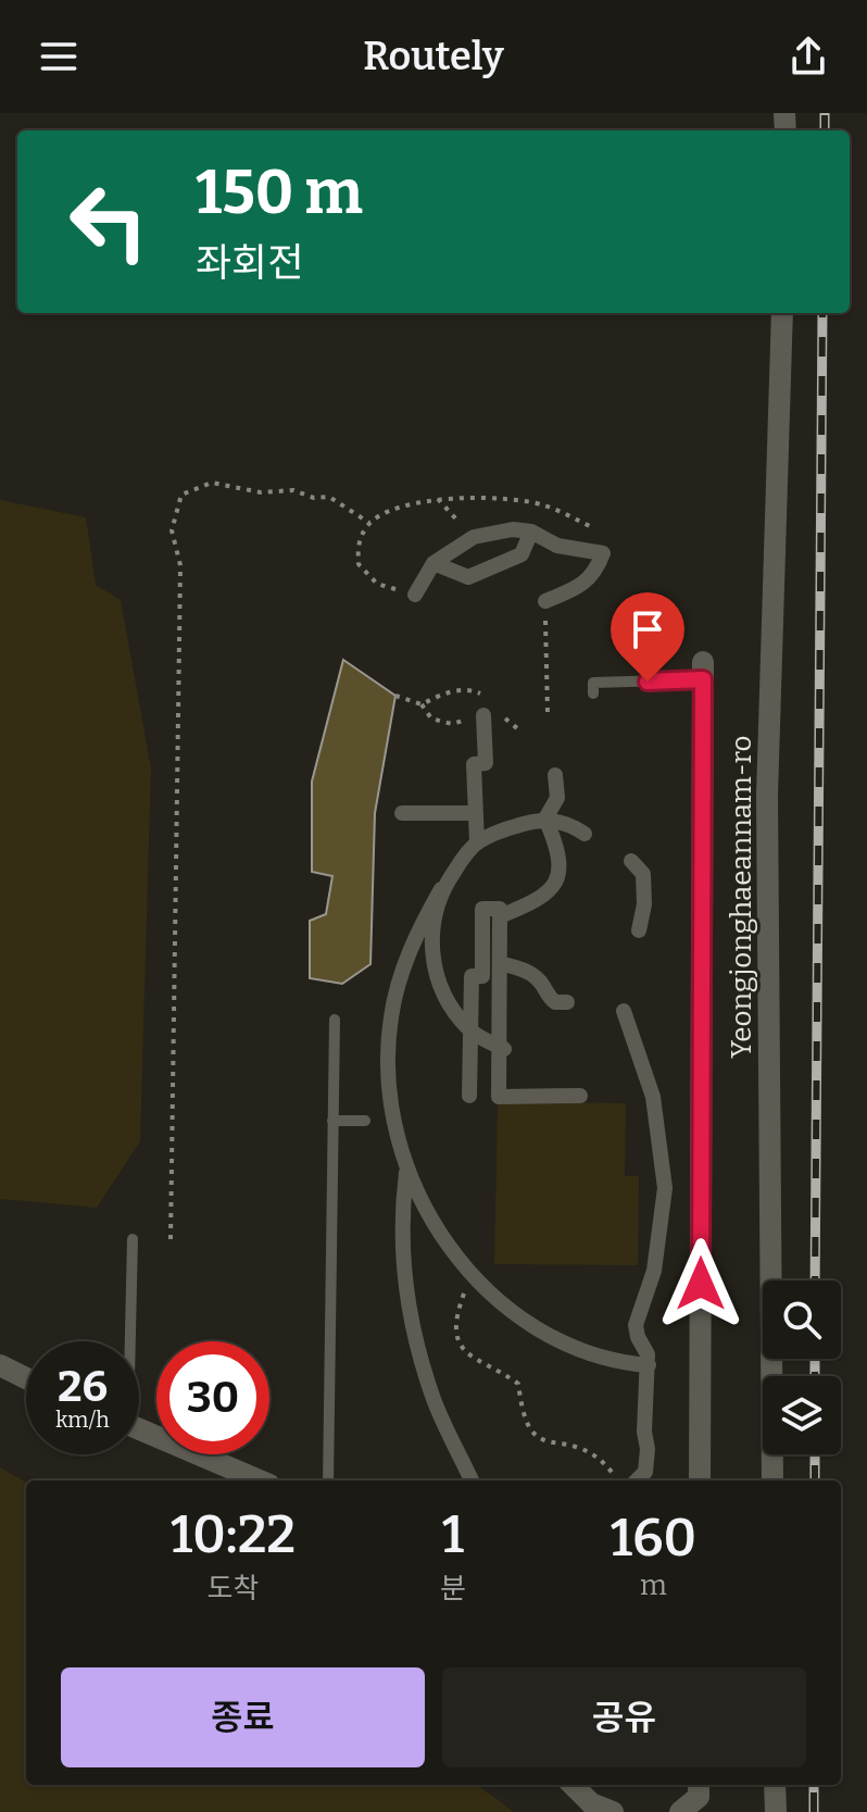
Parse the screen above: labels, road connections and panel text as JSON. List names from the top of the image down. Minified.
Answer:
{"streets":{"street":["Yeongjonghaeannam-ro"]},"page":{"header":"Routely","turn":["150 m","좌회전"],"speed":"26 km/h","limit":"30","eta":["10:22","도착","1","분","160","m"],"buttons":["종료","공유"]}}
